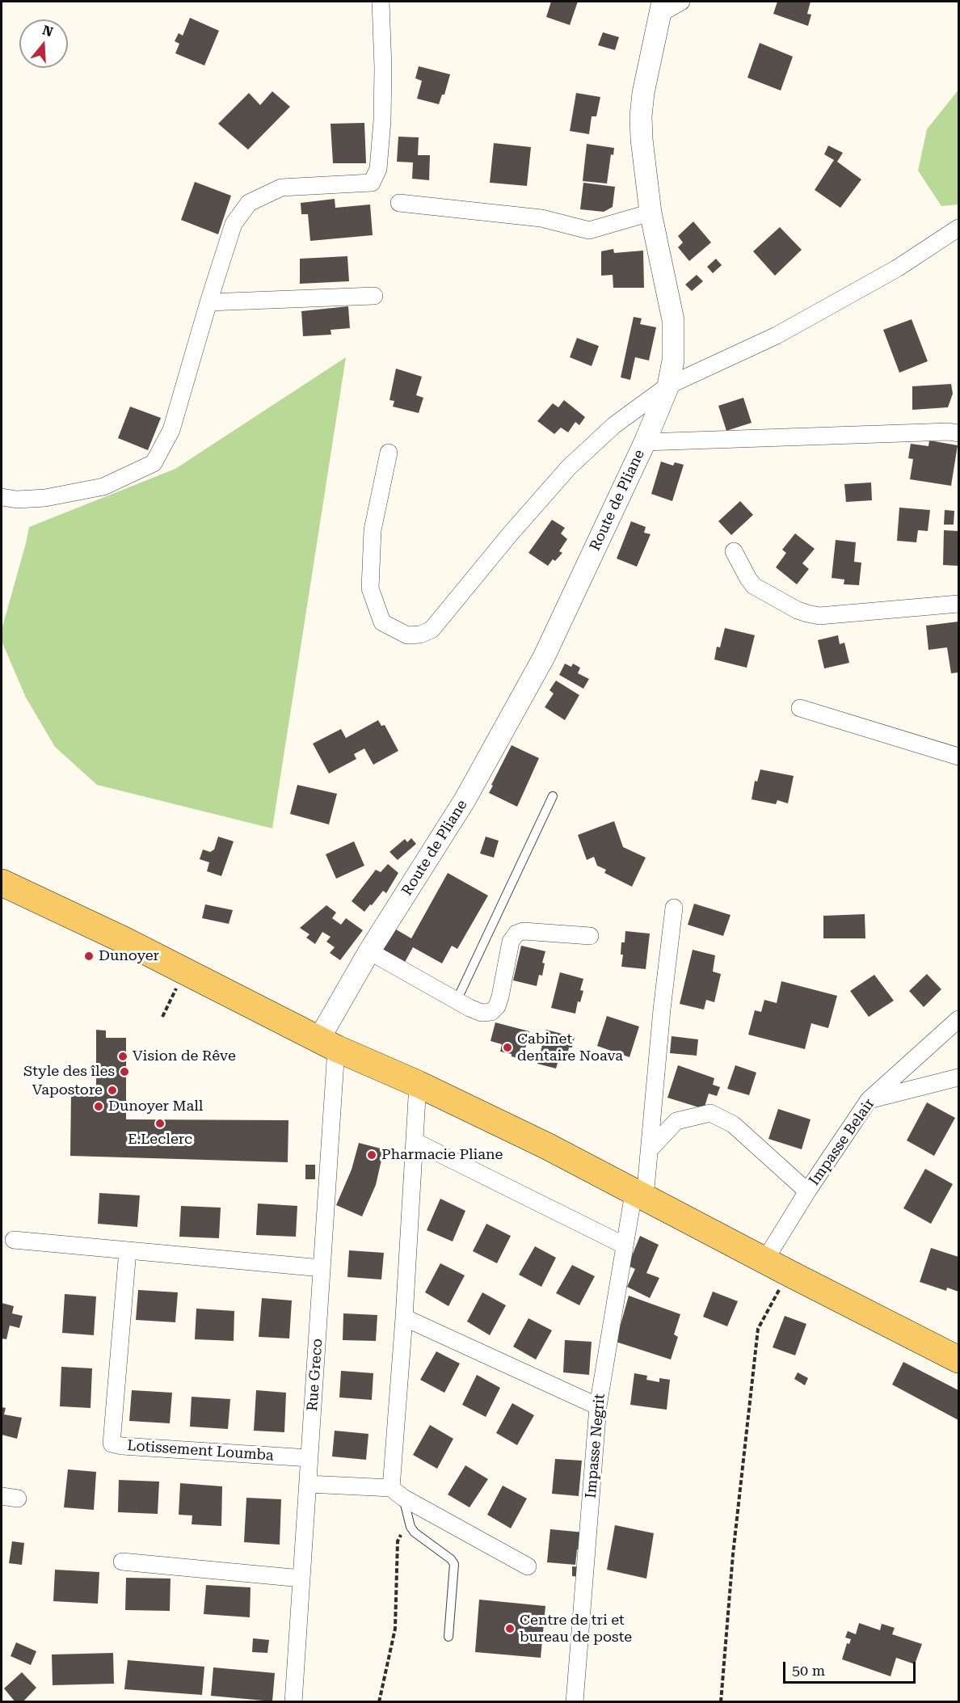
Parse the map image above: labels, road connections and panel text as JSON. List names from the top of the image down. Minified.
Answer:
{"streets":{"street":["Route de Pliane","Impasse Belair","Rue Greco","Impasse Negrit","Lotissement Loumba"]},"crossings":[["Route de Pliane","Rue Greco"],["Rue Greco","Lotissement Loumba"]],"places":["Dunoyer","Cabinet dentaire Noava","Vision de Rêve","Style des îles","Vapostore","Dunoyer Mall","E.Leclerc","Pharmacie Pliane","Centre de tri et bureau de poste"],"scale_bar":"50 m","north":"top"}
